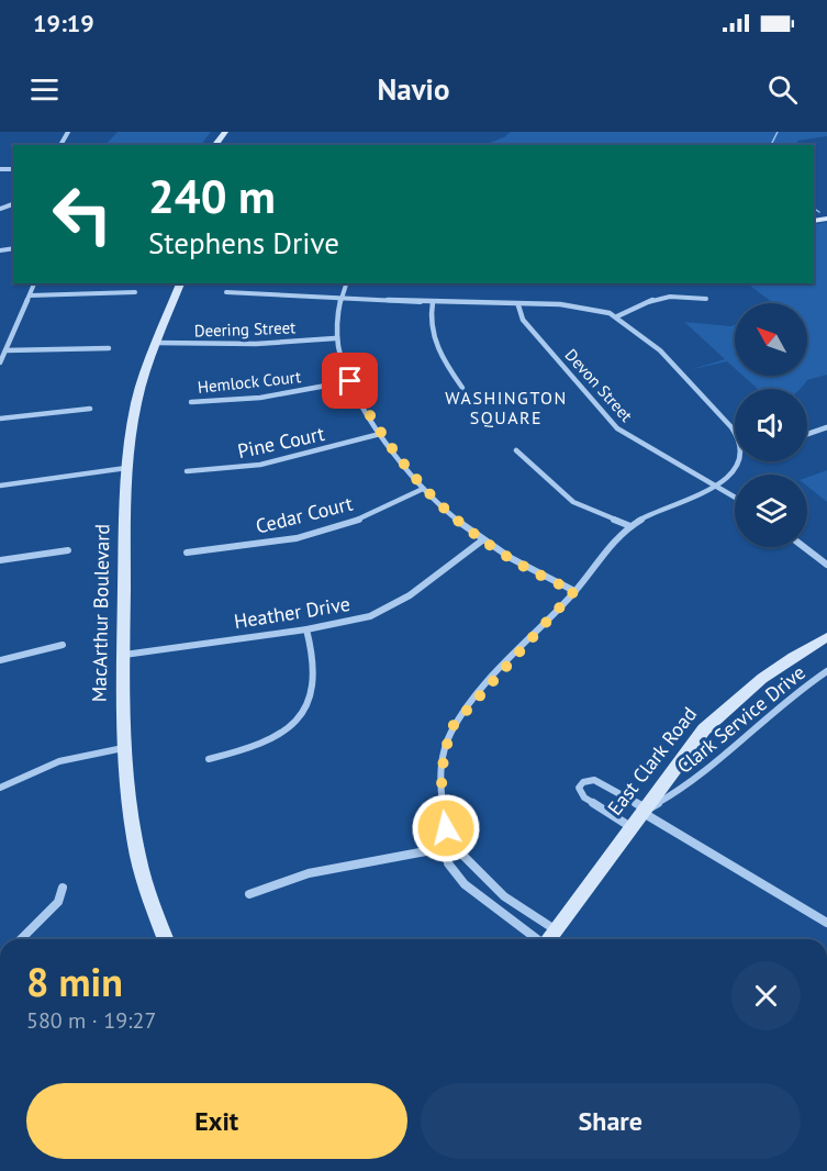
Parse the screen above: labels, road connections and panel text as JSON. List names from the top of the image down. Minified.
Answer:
{"streets":{"street":["Deering Street","Hemlock Court","Devon Street","Pine Court","Cedar Court","MacArthur Boulevard","Heather Drive","Clark Service Drive","East Clark Road"]},"crossings":[["Deering Street","MacArthur Boulevard"],["MacArthur Boulevard","Heather Drive"],["Clark Service Drive","East Clark Road"]],"districts":["WASHINGTON SQUARE"],"north":"top left","page":{"status":"19:19","header":"Navio","turn":["240 m","Stephens Drive"],"heading":["8 min","580 m · 19:27"],"buttons":["Exit","Share"]}}
